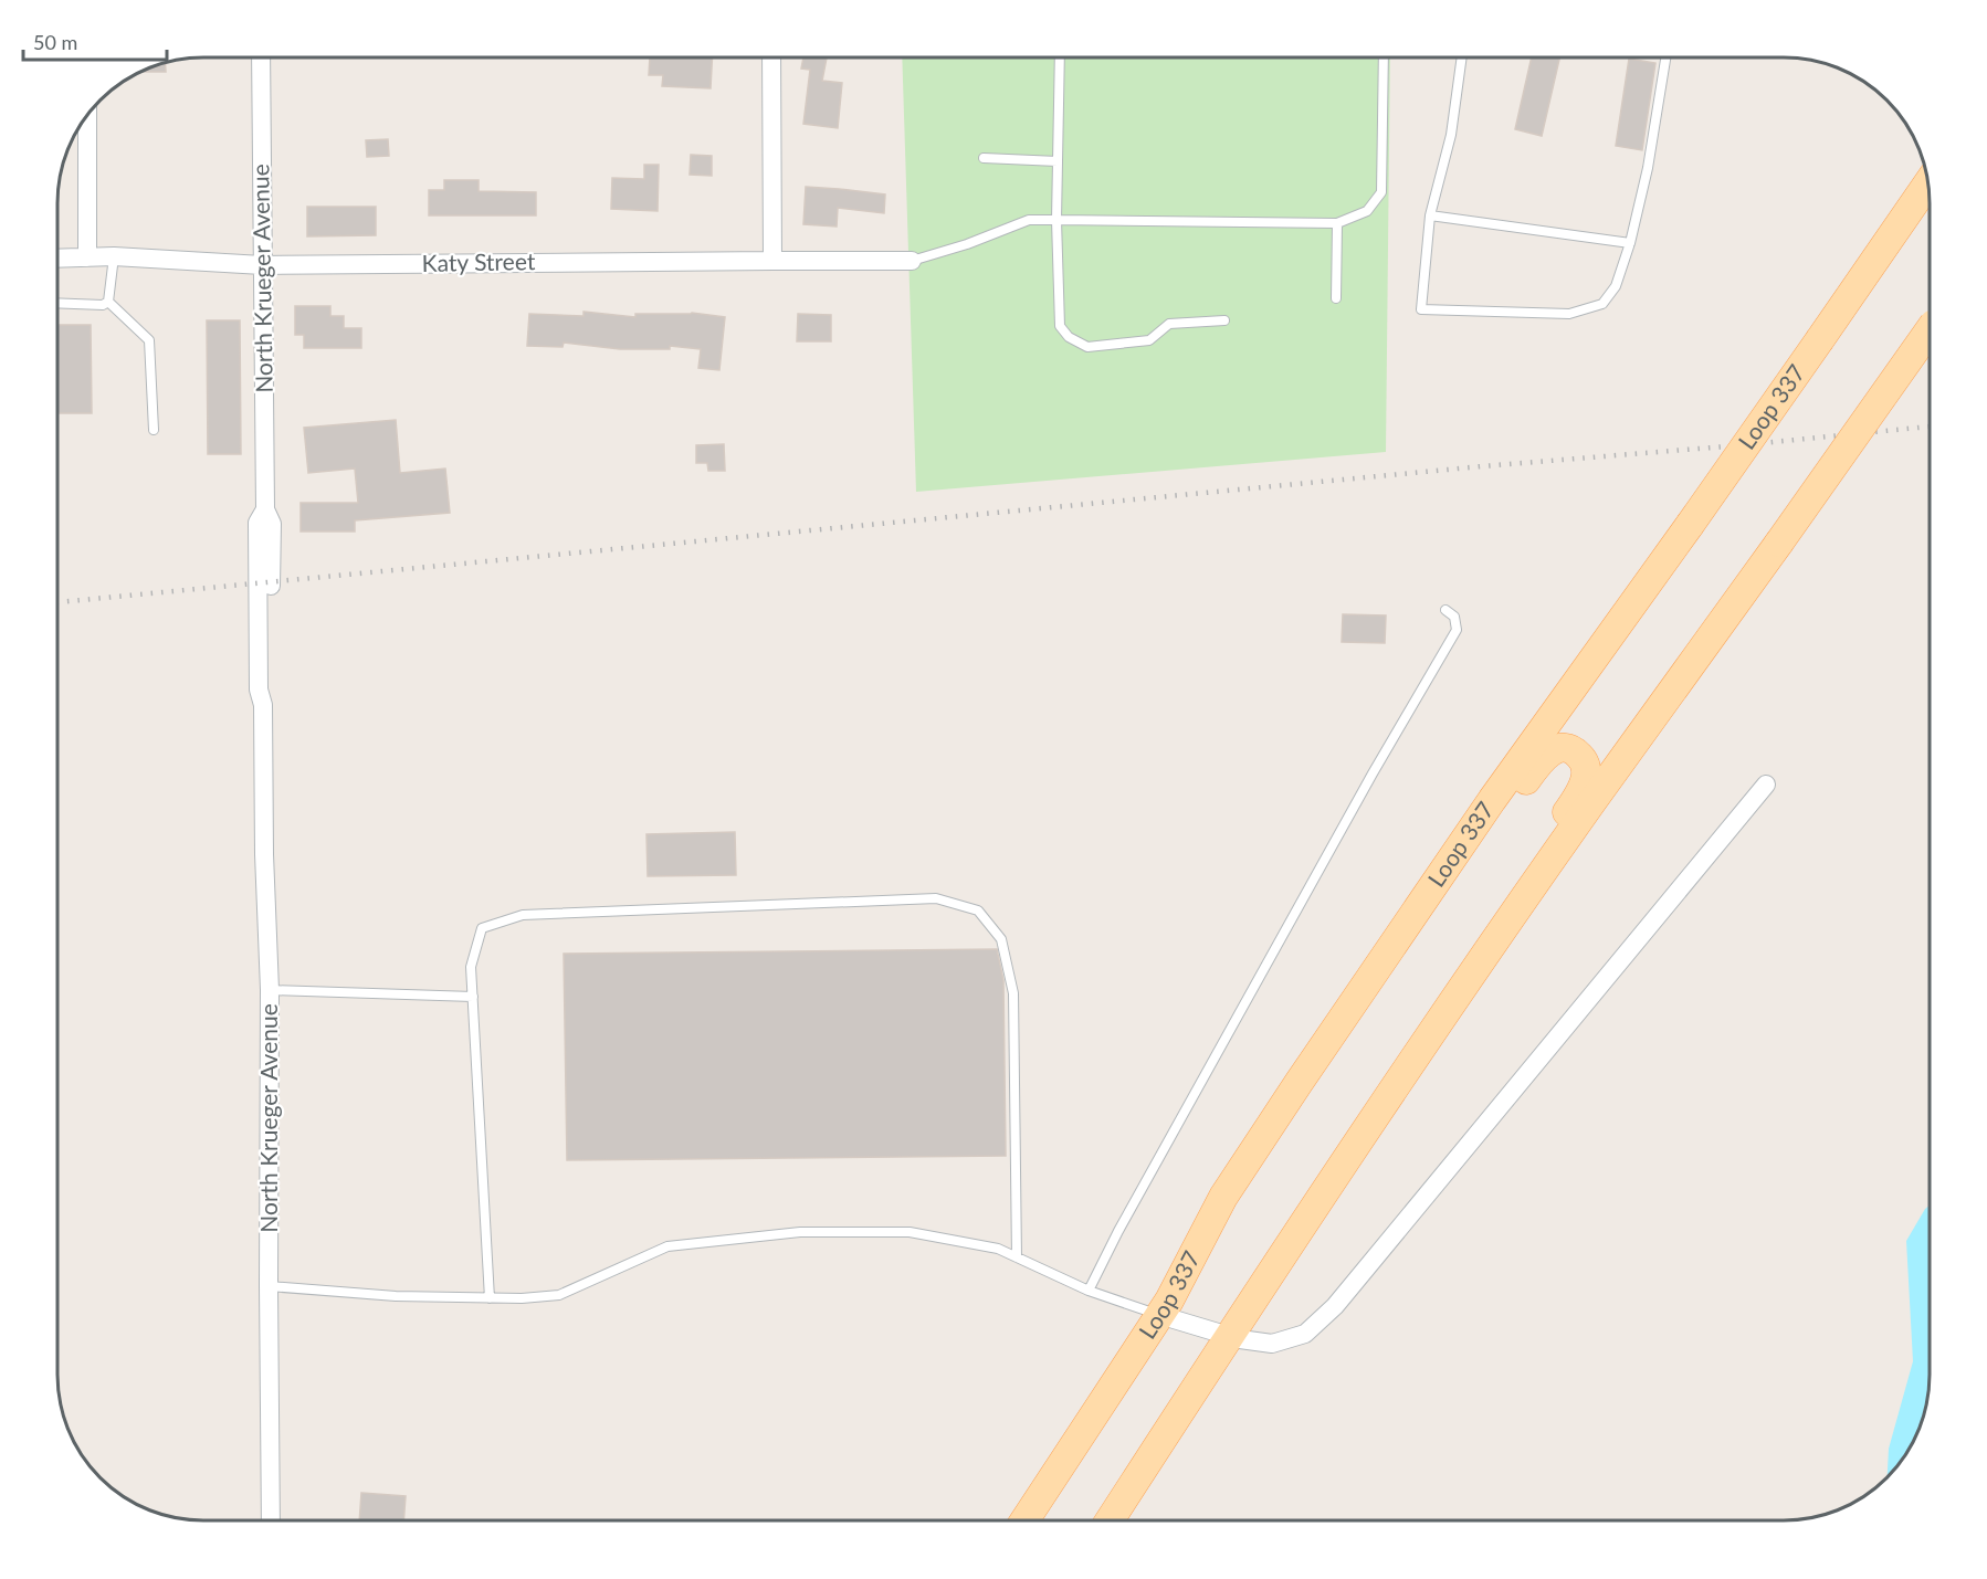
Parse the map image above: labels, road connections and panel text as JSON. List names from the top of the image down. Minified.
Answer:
{"streets":{"main road":["Loop 337"],"street":["Katy Street","North Krueger Avenue"]},"crossings":[["Katy Street","North Krueger Avenue"]],"scale_bar":"50 m"}
